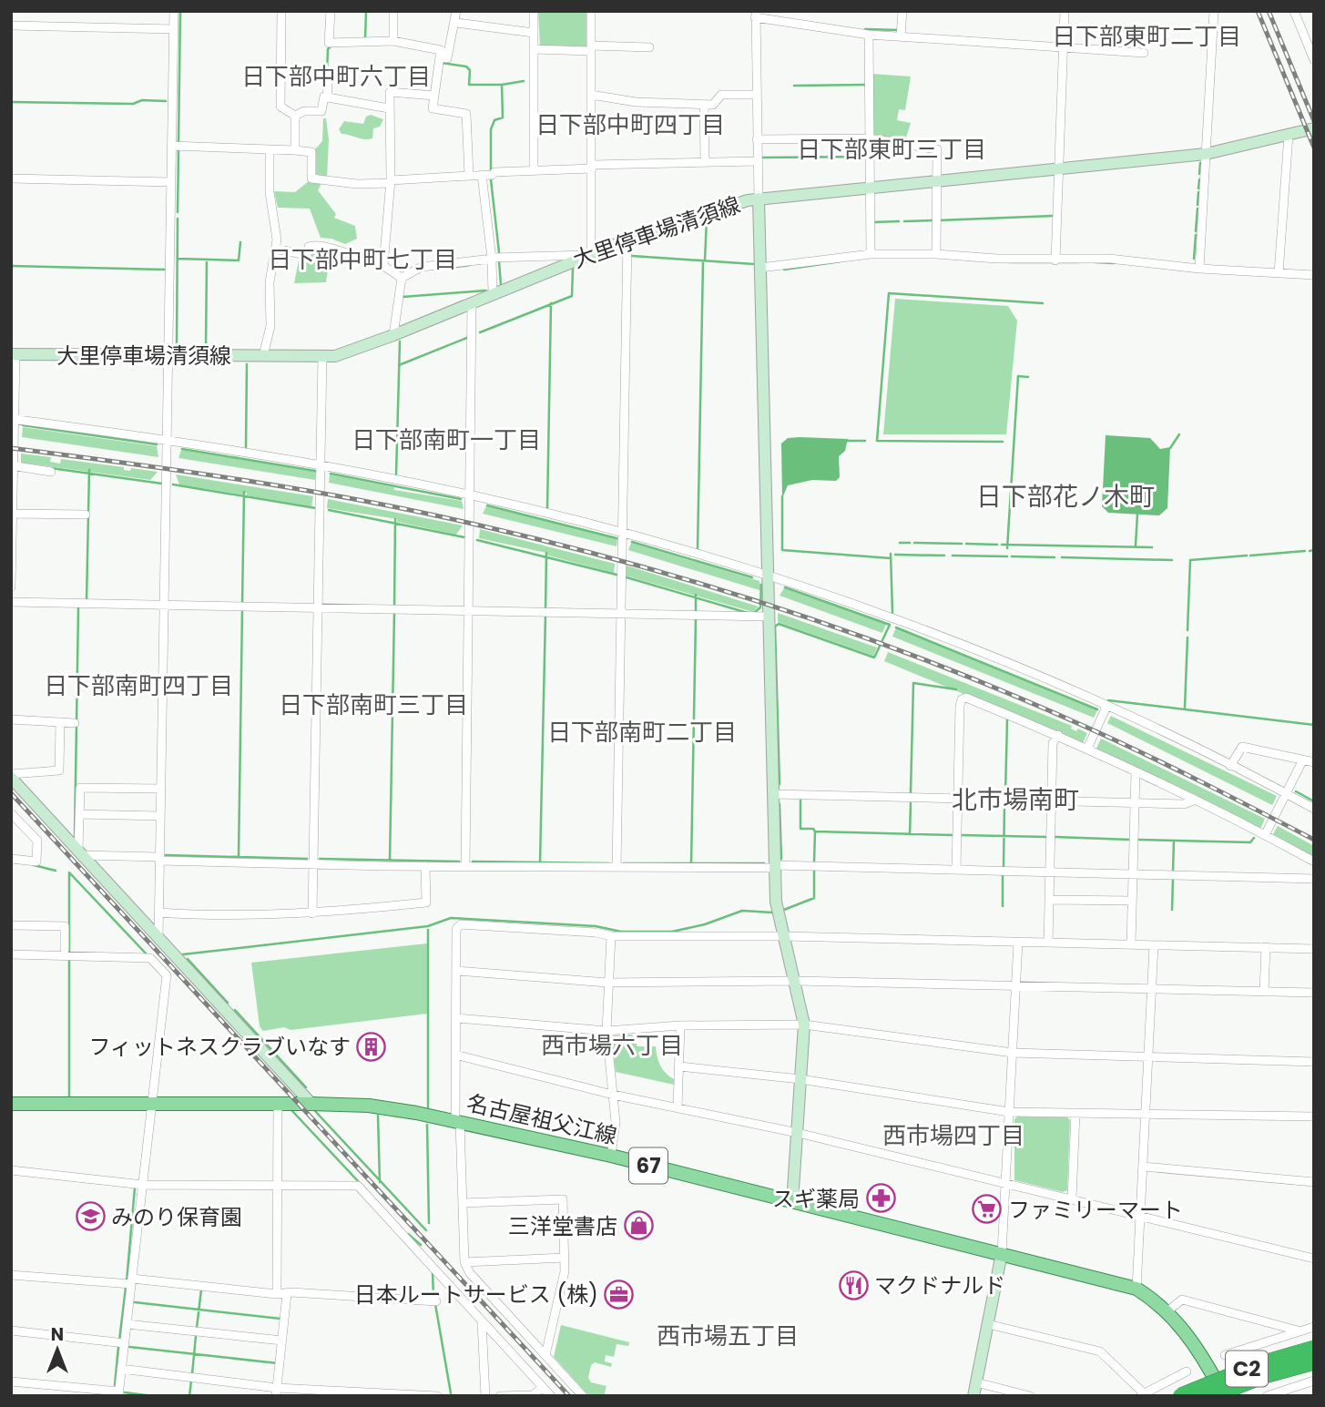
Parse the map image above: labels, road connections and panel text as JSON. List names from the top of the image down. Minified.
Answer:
{"streets":{"highway":["C2"],"main road":["名古屋祖父江線","67"],"street":["大里停車場清須線"]},"districts":["日下部東町二丁目","日下部中町六丁目","日下部中町四丁目","日下部東町三丁目","日下部中町七丁目","日下部南町一丁目","日下部花ノ木町","日下部南町四丁目","日下部南町三丁目","日下部南町二丁目","北市場南町","西市場六丁目","西市場四丁目","西市場五丁目"],"places":{"building":["フィットネスクラブいなす"],"pharmacy":["スギ薬局"],"supermarket":["ファミリーマート"],"school or university":["みのり保育園"],"shop":["三洋堂書店"],"restaurant":["マクドナルド"],"office":["日本ルートサービス (株)"]},"north":"top"}
